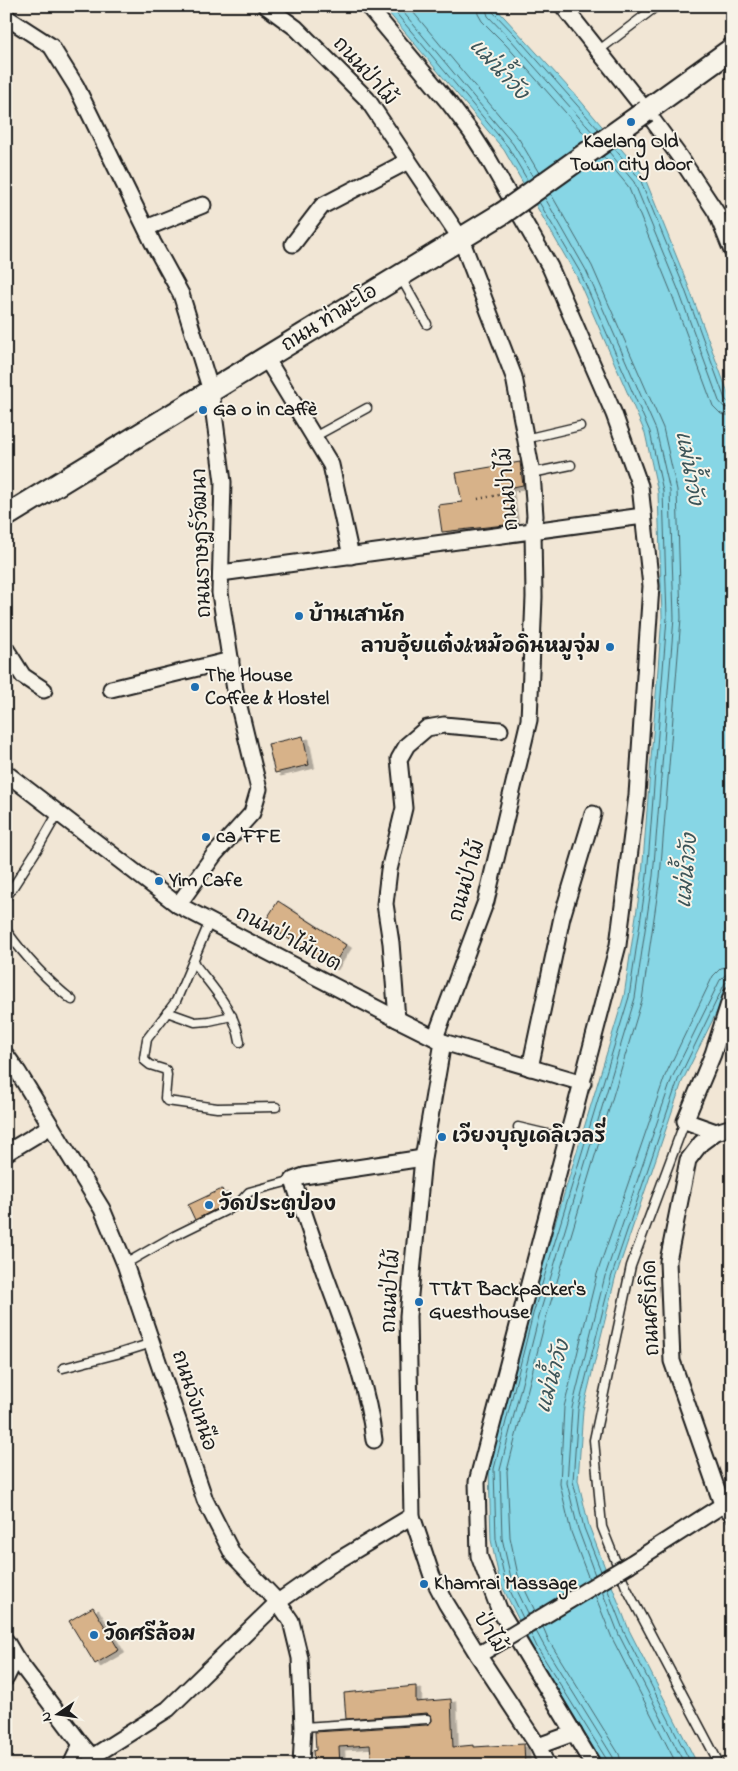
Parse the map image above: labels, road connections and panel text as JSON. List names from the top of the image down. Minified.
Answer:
{"streets":{"street":["ถนนป่าไม้","ถนน ท่ามะโอ","ถนนราษฎร์วัฒนา","ถนนป่าไม้เขต","ถนนศรีเกิด","ถนนวังเหนือ","ป่าไม้"]},"crossings":[["ถนนป่าไม้","ถนน ท่ามะโอ"],["ถนนป่าไม้","ถนนป่าไม้เขต"],["ถนนป่าไม้","ป่าไม้"],["ถนน ท่ามะโอ","ถนนราษฎร์วัฒนา"],["ถนนราษฎร์วัฒนา","ถนนป่าไม้เขต"]],"water":["แม่น้ำวัง"],"places":["Kaelang Old Town city door","Ga o in caffè","บ้านเสานัก","ลาบอุ้ยแต๋ง&หม้อดินหมูจุ่ม","The House Coffee & Hostel","ca 'FFE","Yim Cafe","เวียงบุญเดลิเวลรี่","วัดประตูป่อง","TT&T Backpacker's Guesthouse","Khamrai Massage","วัดศรีล้อม"],"north":"left"}
